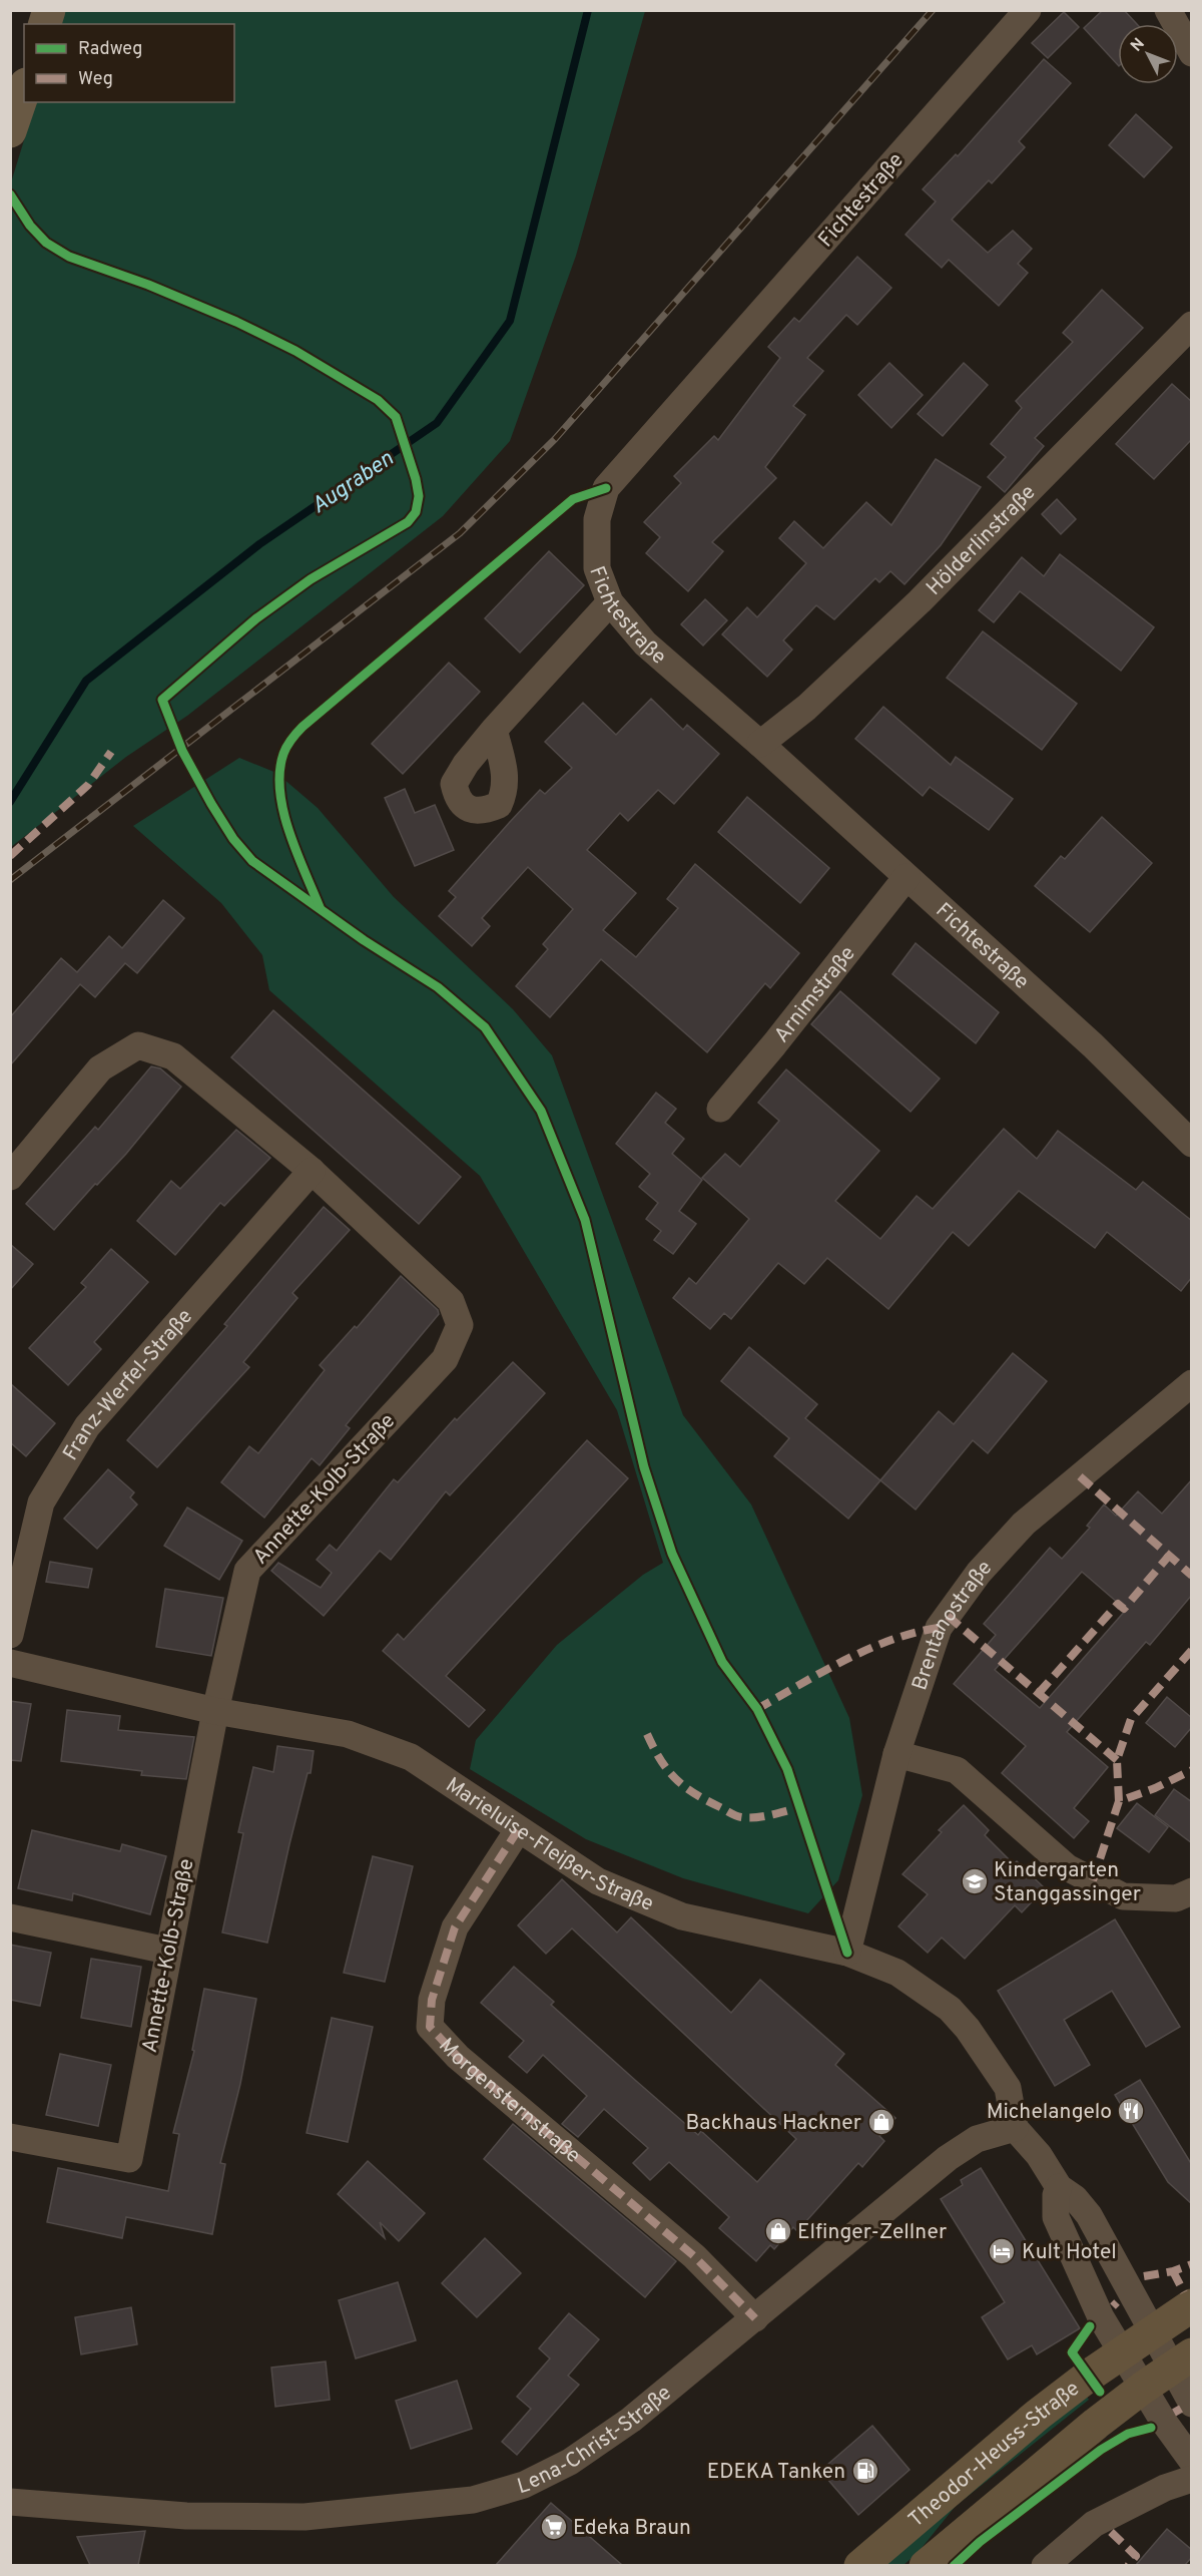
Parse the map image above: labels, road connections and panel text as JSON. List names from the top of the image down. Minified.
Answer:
{"streets":{"main road":["Theodor-Heuss-Straße"],"street":["Fichtestraße","Hölderlinstraße","Arnimstraße","Franz-Werfel-Straße","Annette-Kolb-Straße","Brentanostraße","Marieluise-Fleißer-Straße","Morgensternstraße","Lena-Christ-Straße"]},"crossings":[["Fichtestraße","Hölderlinstraße"],["Fichtestraße","Arnimstraße"],["Franz-Werfel-Straße","Annette-Kolb-Straße"],["Annette-Kolb-Straße","Marieluise-Fleißer-Straße"],["Brentanostraße","Marieluise-Fleißer-Straße"],["Marieluise-Fleißer-Straße","Morgensternstraße"],["Marieluise-Fleißer-Straße","Lena-Christ-Straße"],["Morgensternstraße","Lena-Christ-Straße"]],"water":["Augraben"],"places":{"school or university":["Kindergarten Stanggassinger"],"restaurant":["Michelangelo"],"shop":["Backhaus Hackner","Elfinger-Zellner"],"hotel":["Kult Hotel"],"fuel station":["EDEKA Tanken"],"supermarket":["Edeka Braun"]},"legend":["Radweg","Weg"],"north":"top left"}
